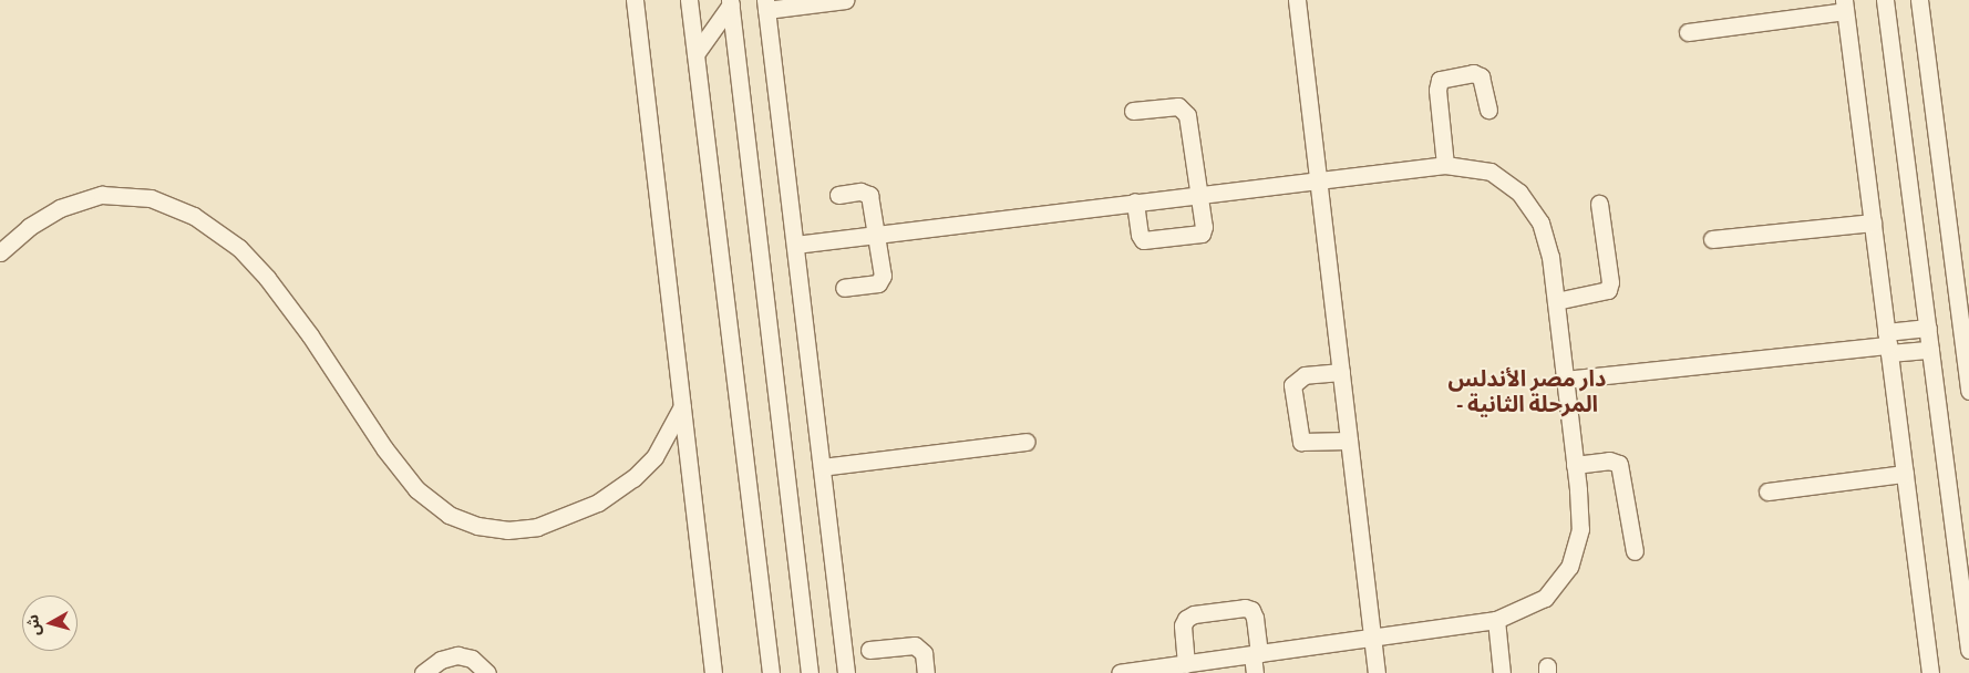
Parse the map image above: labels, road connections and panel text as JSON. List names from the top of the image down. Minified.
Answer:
{"districts":["دار مصر الأندلس - المرحلة الثانية"],"north":"left"}
